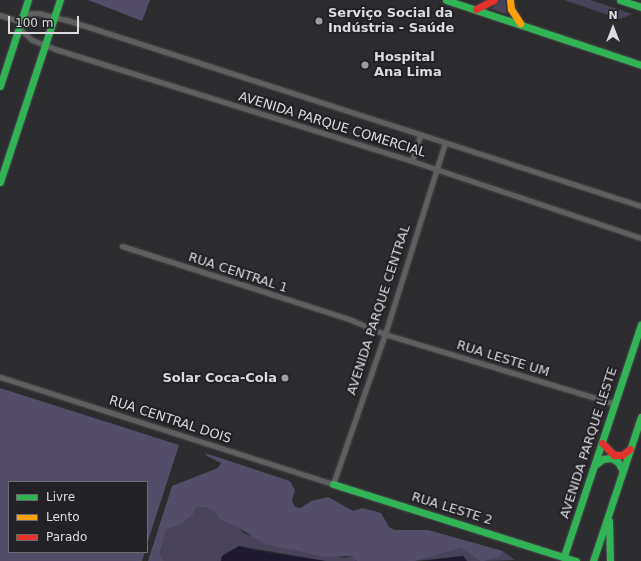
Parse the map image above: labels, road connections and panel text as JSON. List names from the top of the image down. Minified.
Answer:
{"streets":{"street":["AVENIDA PARQUE COMERCIAL","RUA CENTRAL 1","AVENIDA PARQUE CENTRAL","RUA LESTE UM","RUA CENTRAL DOIS","AVENIDA PARQUE LESTE","RUA LESTE 2"]},"crossings":[["AVENIDA PARQUE COMERCIAL","AVENIDA PARQUE CENTRAL"],["RUA CENTRAL 1","AVENIDA PARQUE CENTRAL"],["RUA CENTRAL 1","RUA LESTE UM"],["AVENIDA PARQUE CENTRAL","RUA LESTE UM"],["AVENIDA PARQUE CENTRAL","RUA CENTRAL DOIS"],["AVENIDA PARQUE CENTRAL","RUA LESTE 2"],["RUA LESTE UM","AVENIDA PARQUE LESTE"],["RUA CENTRAL DOIS","RUA LESTE 2"],["AVENIDA PARQUE LESTE","RUA LESTE 2"]],"places":["Serviço Social da Indústria - Saúde","Hospital Ana Lima","Solar Coca-Cola"],"legend":["Livre","Lento","Parado"],"scale_bar":"100 m","north":"top"}
